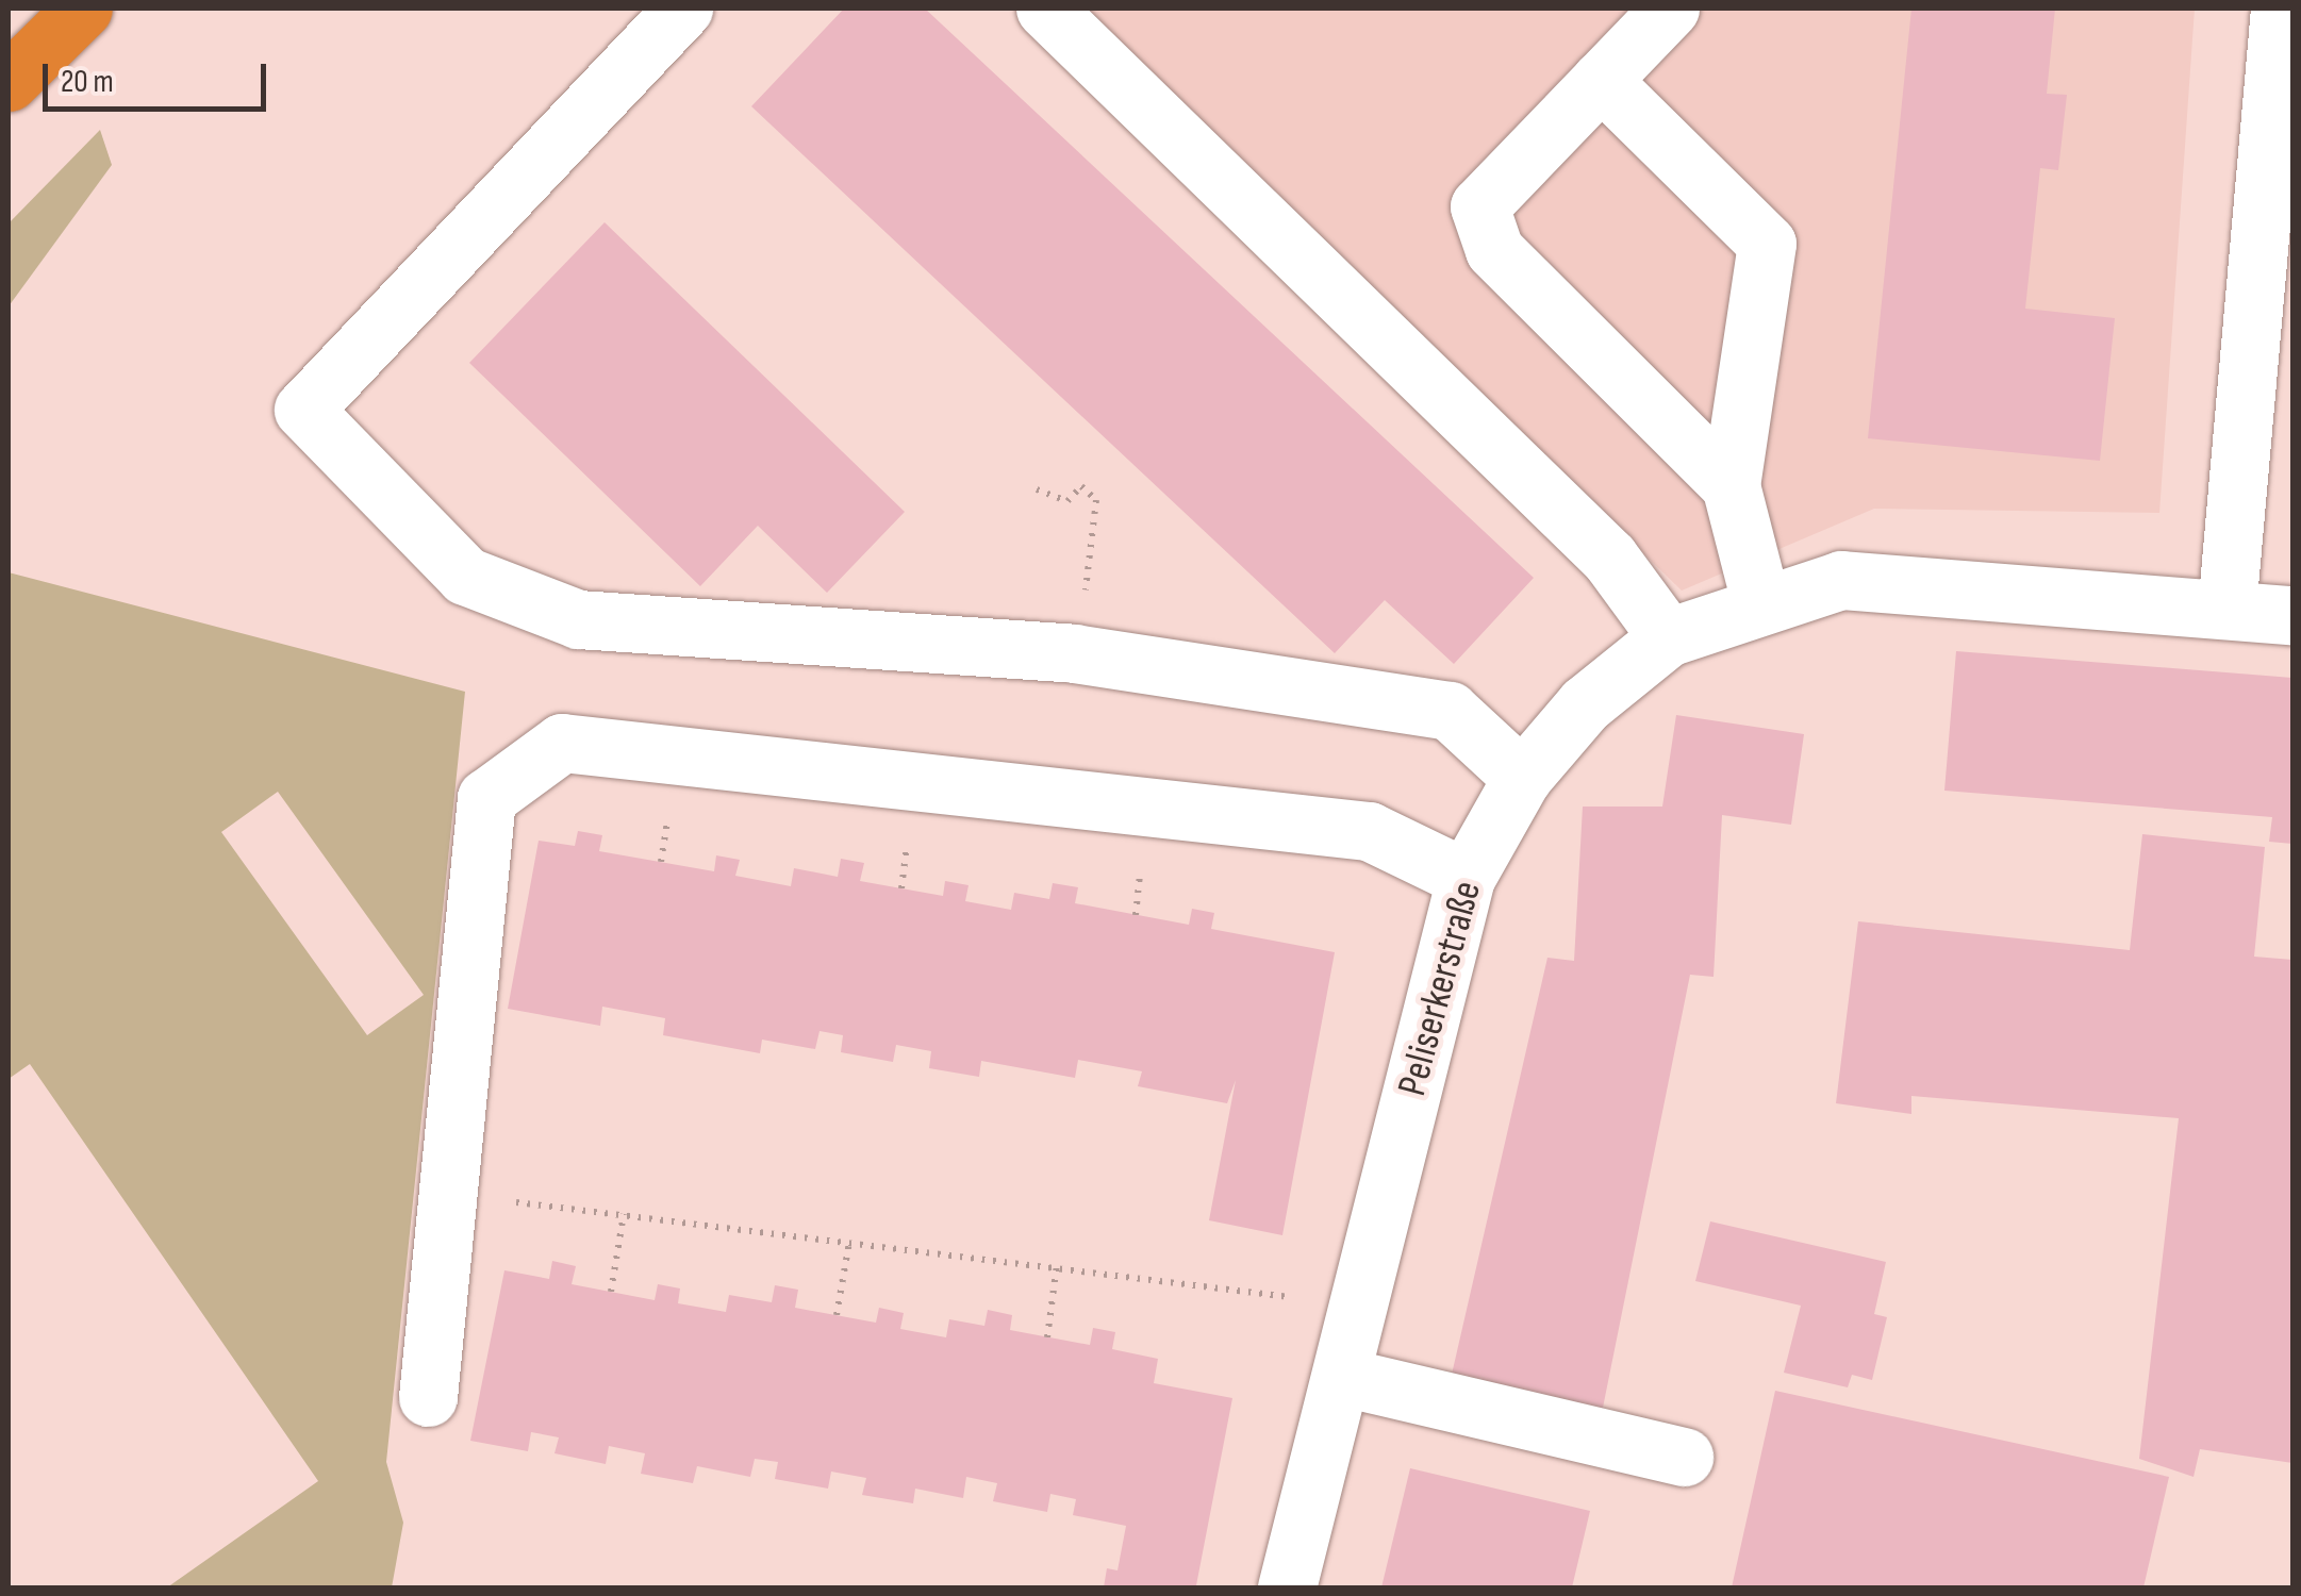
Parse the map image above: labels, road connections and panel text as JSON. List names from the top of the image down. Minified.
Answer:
{"streets":{"street":["Peliserkerstraße"]},"scale_bar":"20 m"}
